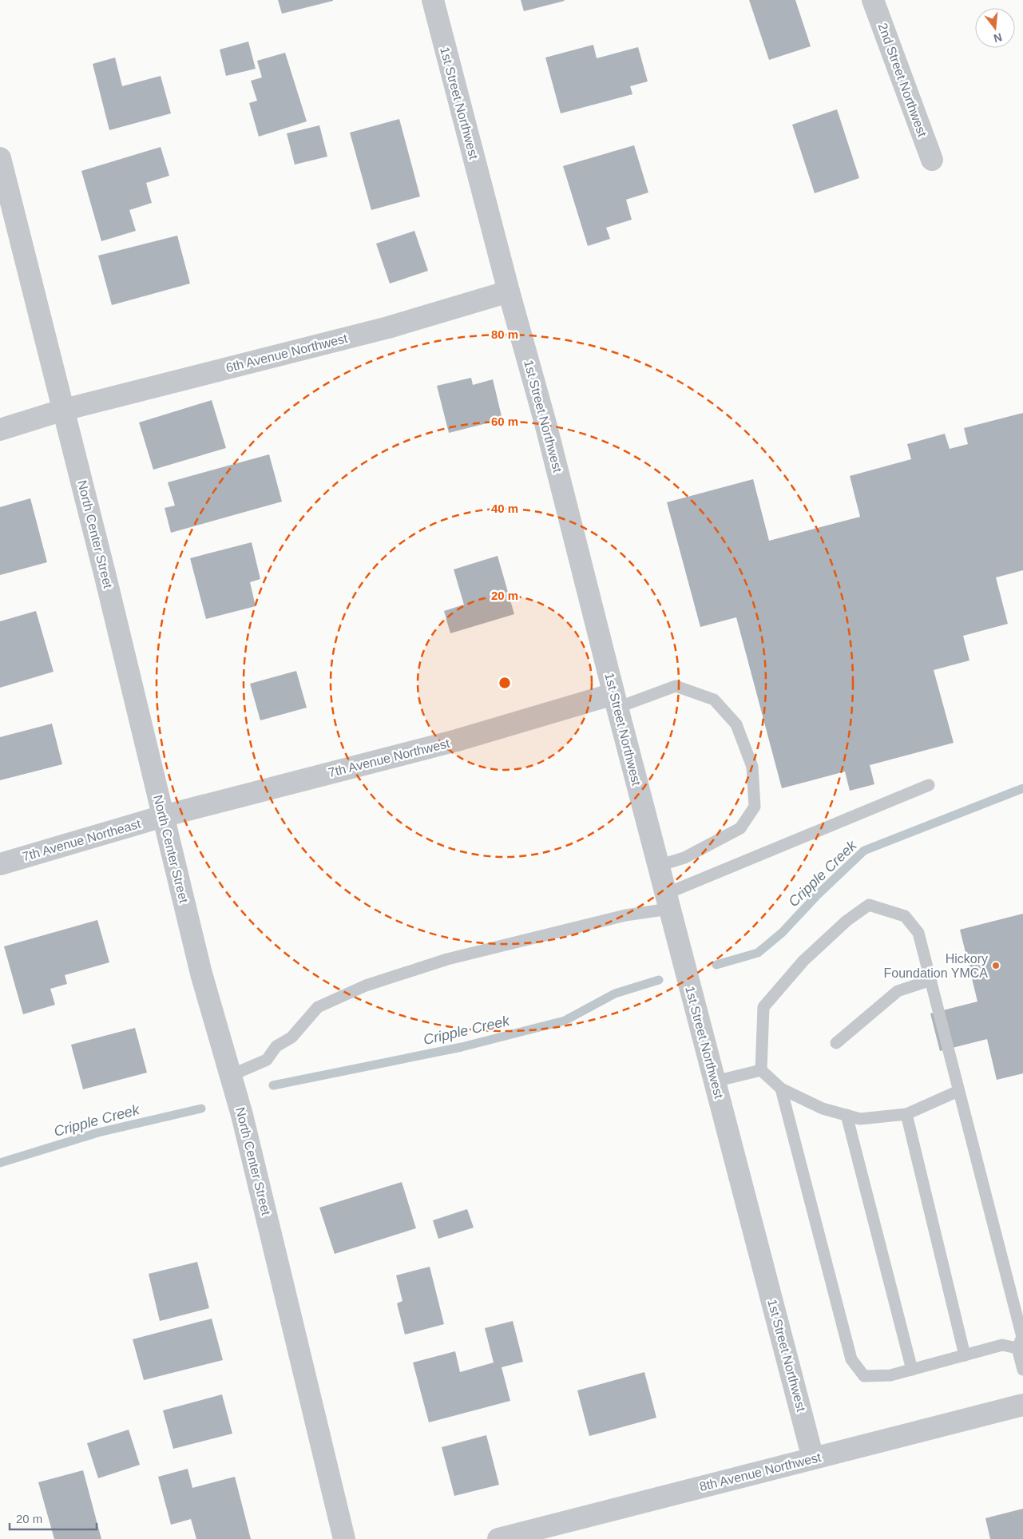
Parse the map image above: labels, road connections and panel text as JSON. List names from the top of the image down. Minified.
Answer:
{"streets":{"street":["2nd Street Northwest","1st Street Northwest","6th Avenue Northwest","North Center Street","7th Avenue Northwest","7th Avenue Northeast","8th Avenue Northwest"]},"crossings":[["1st Street Northwest","6th Avenue Northwest"],["1st Street Northwest","7th Avenue Northwest"],["1st Street Northwest","8th Avenue Northwest"],["6th Avenue Northwest","North Center Street"],["North Center Street","7th Avenue Northwest"],["North Center Street","7th Avenue Northeast"],["7th Avenue Northwest","7th Avenue Northeast"]],"water":["Cripple Creek"],"places":["Hickory Foundation YMCA"],"scale_bar":"20 m","north":"bottom","rings":["80 m","60 m","40 m","20 m"]}
